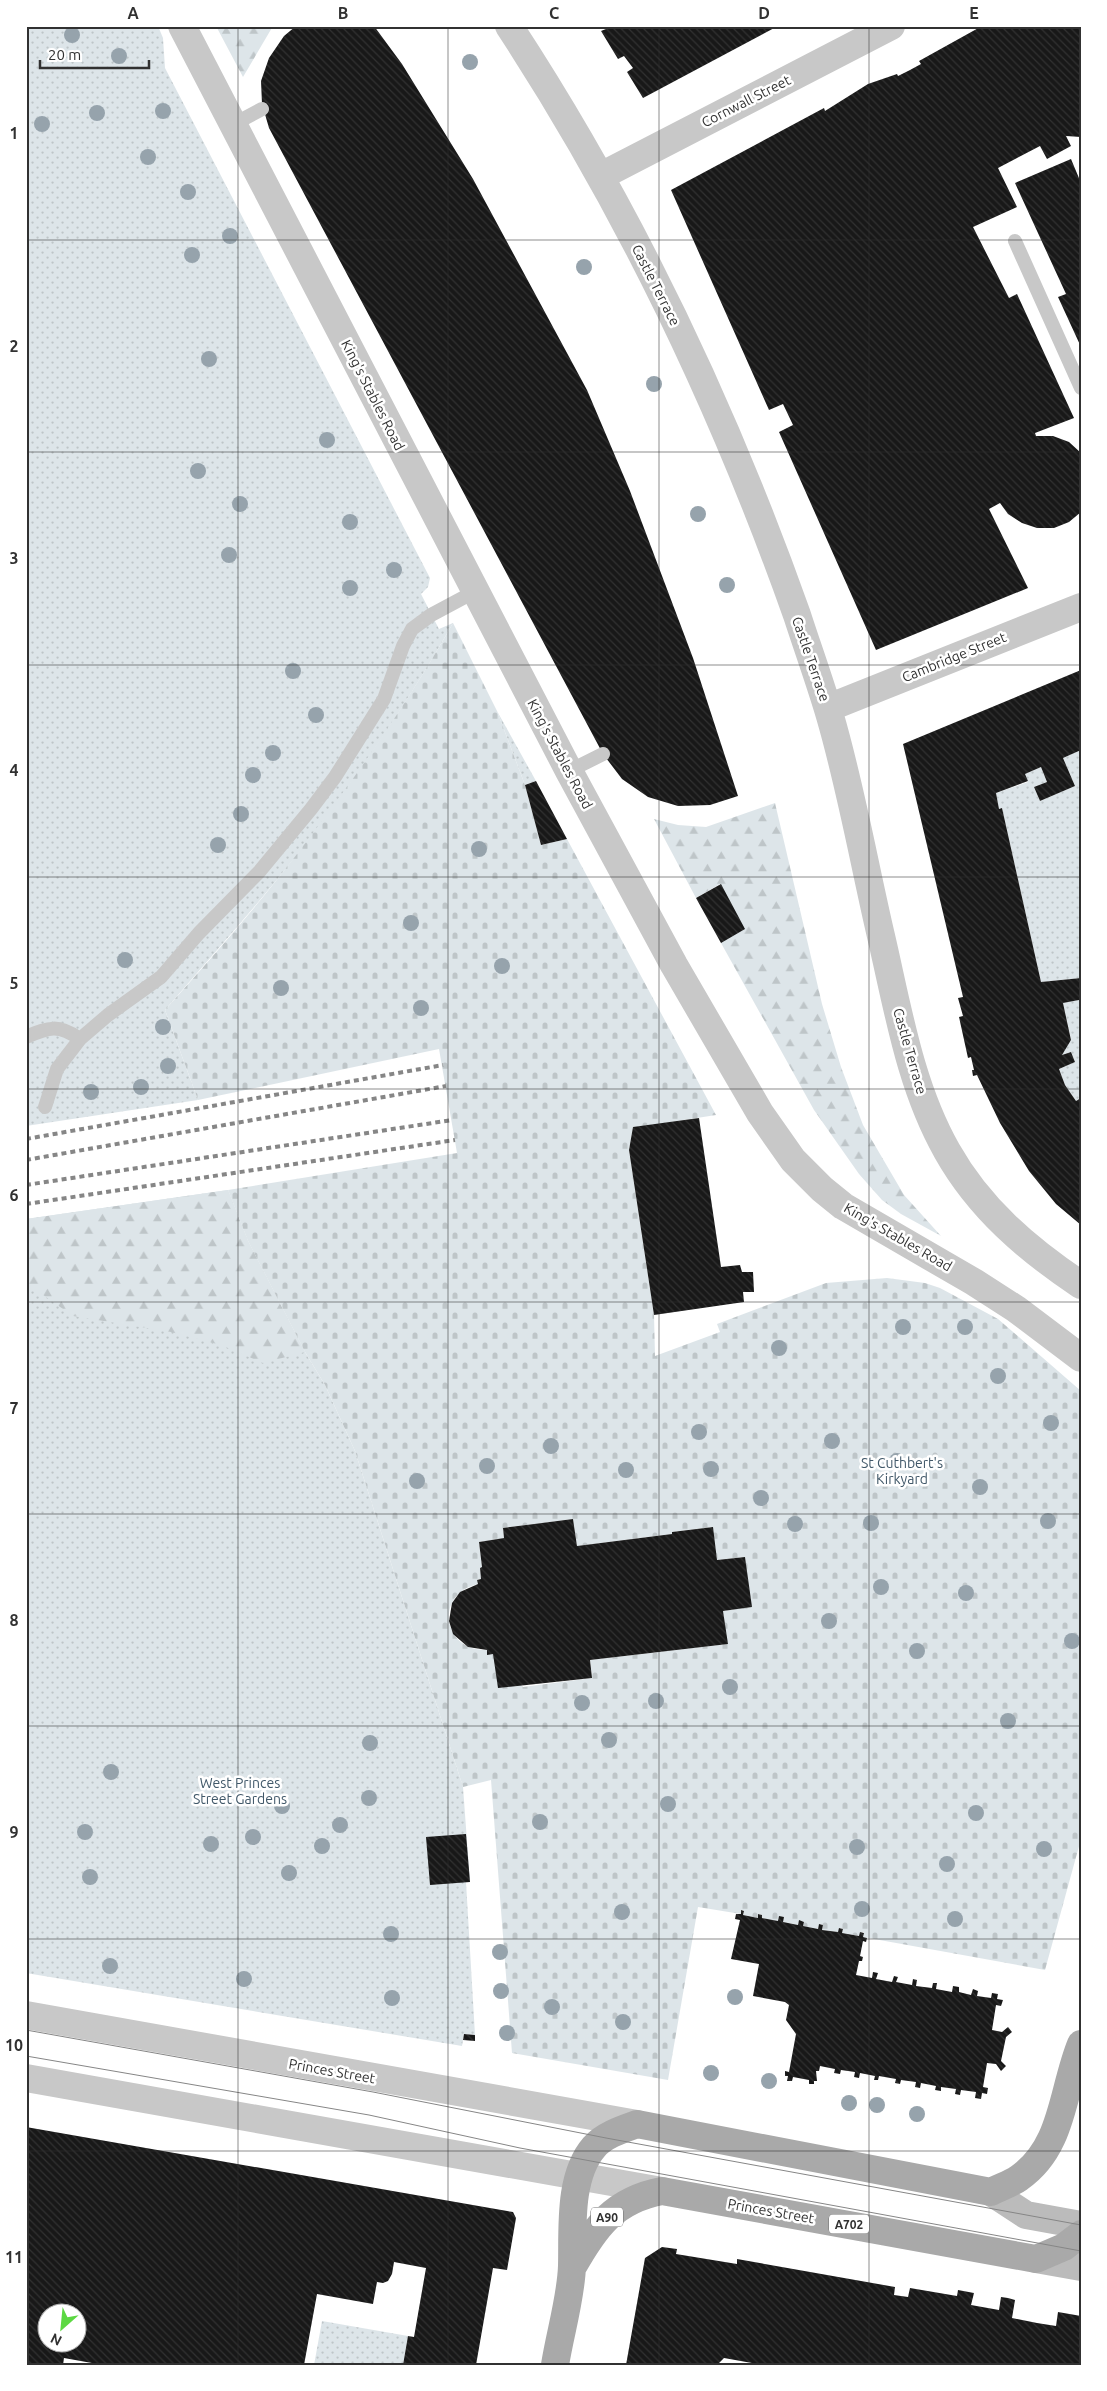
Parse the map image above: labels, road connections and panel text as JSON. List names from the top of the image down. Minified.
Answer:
{"streets":{"main road":["Princes Street","A90","A702"],"street":["Cornwall Street","Castle Terrace","King's Stables Road","Cambridge Street"]},"crossings":[["Cornwall Street","Castle Terrace"],["Castle Terrace","Cambridge Street"],["Princes Street","A90"]],"parks":["St Cuthbert's Kirkyard","West Princes Street Gardens"],"scale_bar":"20 m","north":"bottom left","grid":{"columns":["A","B","C","D","E"],"rows":["1","2","3","4","5","6","7","8","9","10","11"]}}
